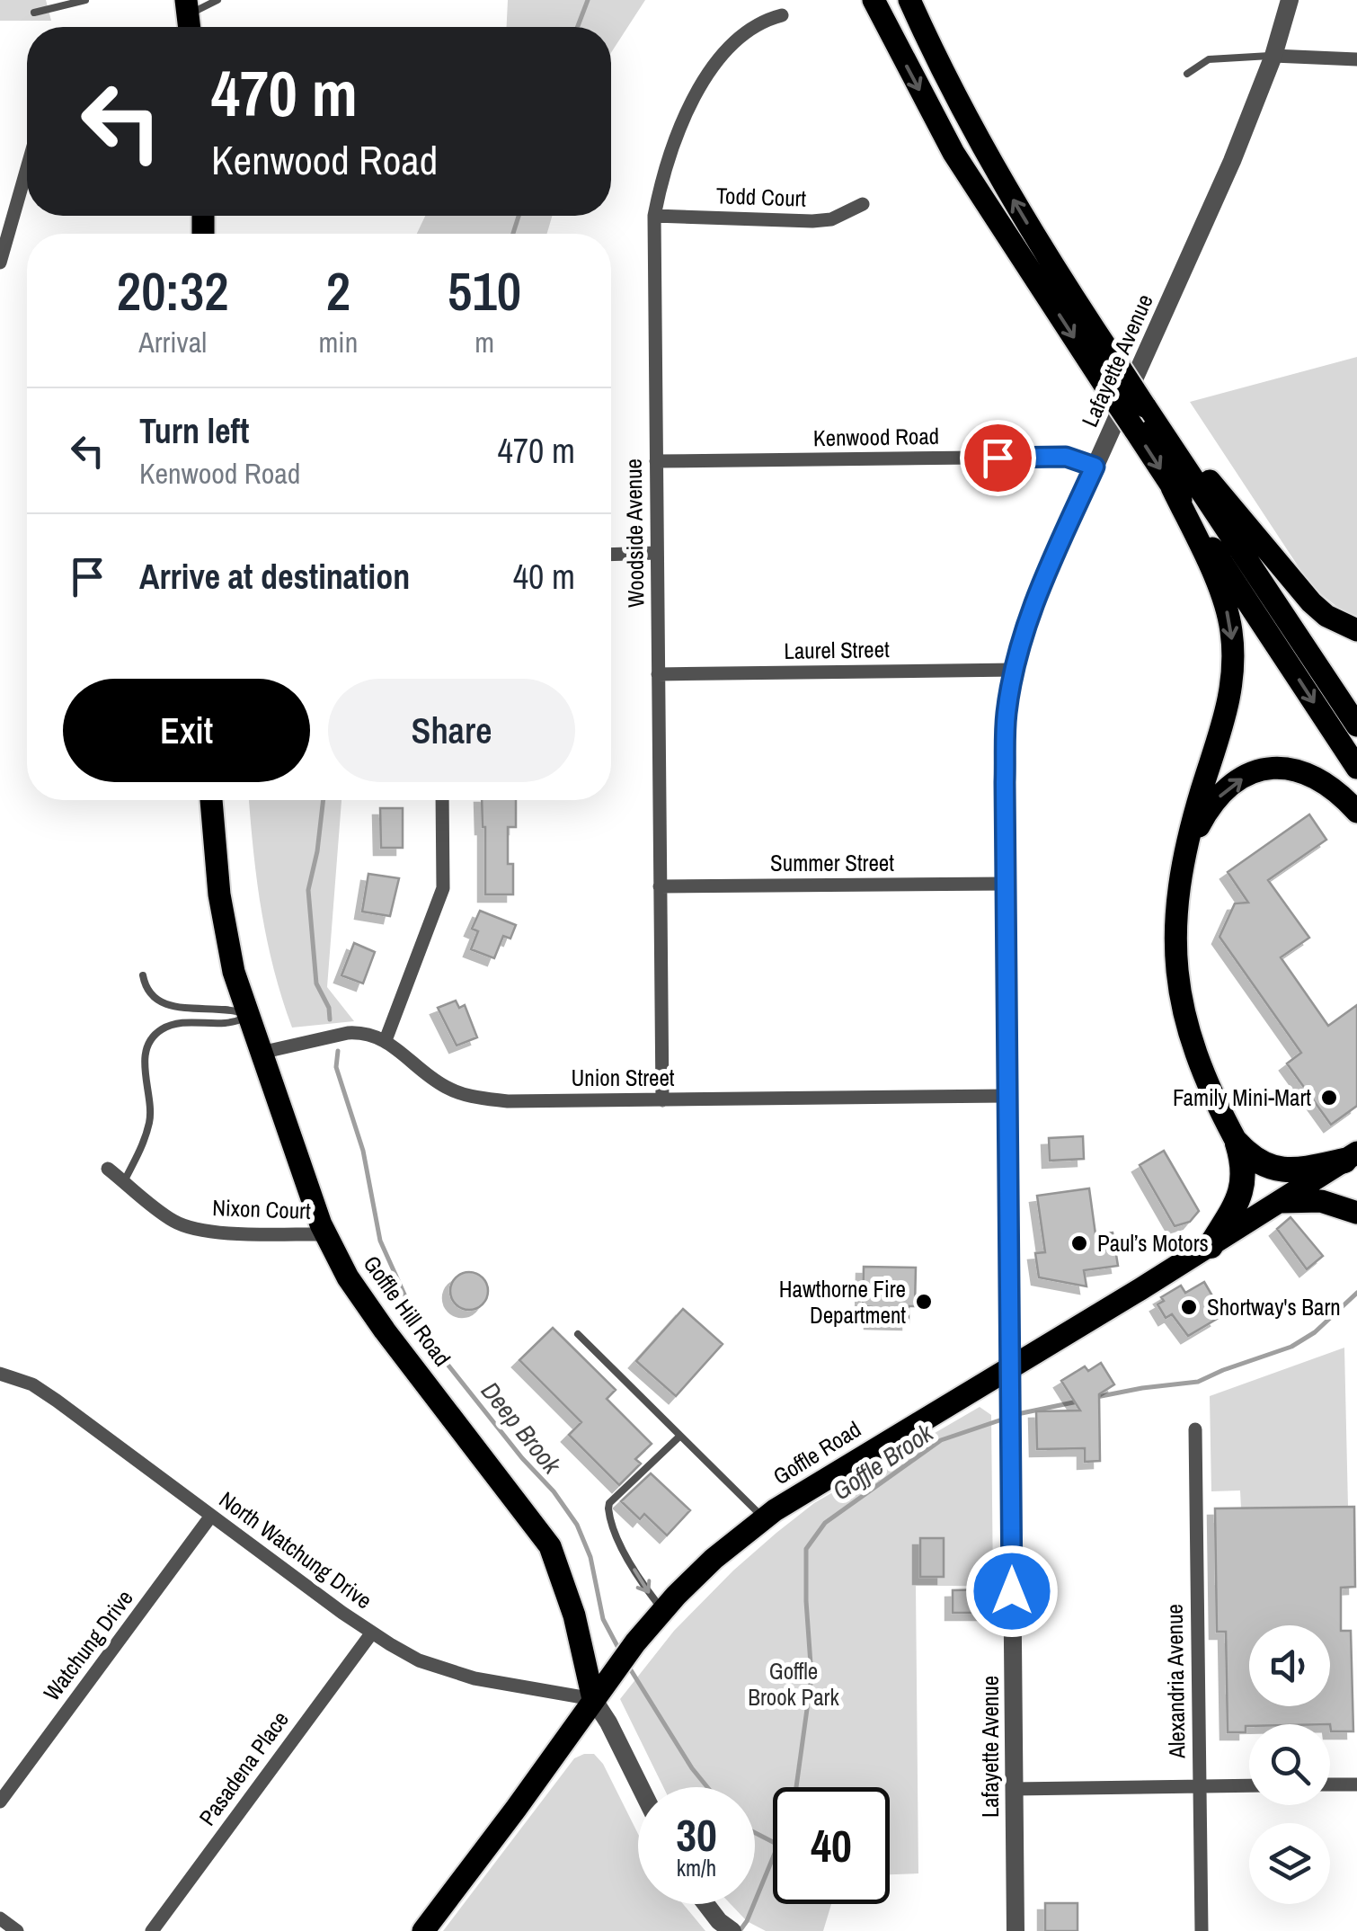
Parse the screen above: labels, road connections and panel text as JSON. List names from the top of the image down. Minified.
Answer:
{"streets":{"main road":["Goffle Hill Road","Goffle Road"],"street":["Todd Court","Lafayette Avenue","Kenwood Road","Woodside Avenue","Laurel Street","Summer Street","Union Street","Nixon Court","North Watchung Drive","Watchung Drive","Alexandria Avenue","Pasadena Place"]},"crossings":[["Todd Court","Woodside Avenue"],["Lafayette Avenue","Kenwood Road"],["Lafayette Avenue","Laurel Street"],["Lafayette Avenue","Summer Street"],["Lafayette Avenue","Union Street"],["Lafayette Avenue","Goffle Road"],["Kenwood Road","Woodside Avenue"],["Woodside Avenue","Laurel Street"],["Woodside Avenue","Summer Street"],["Woodside Avenue","Union Street"],["Union Street","Goffle Hill Road"],["Nixon Court","Goffle Hill Road"],["Goffle Hill Road","Goffle Road"],["Goffle Hill Road","North Watchung Drive"],["Goffle Road","North Watchung Drive"],["North Watchung Drive","Watchung Drive"],["North Watchung Drive","Pasadena Place"]],"water":["Deep Brook","Goffle Brook"],"parks":["Goffle Brook Park"],"places":["Family Mini-Mart","Paul’s Motors","Hawthorne Fire Department","Shortway's Barn"],"page":{"turn":["470 m","Kenwood Road"],"eta":["20:32","Arrival","2","min","510","m"],"list":[{"name":"Turn left","note":"Kenwood Road","value":"470 m"},{"name":"Arrive at destination","value":"40 m"}],"buttons":["Exit","Share"],"speed":"30 km/h","limit":"40"}}
